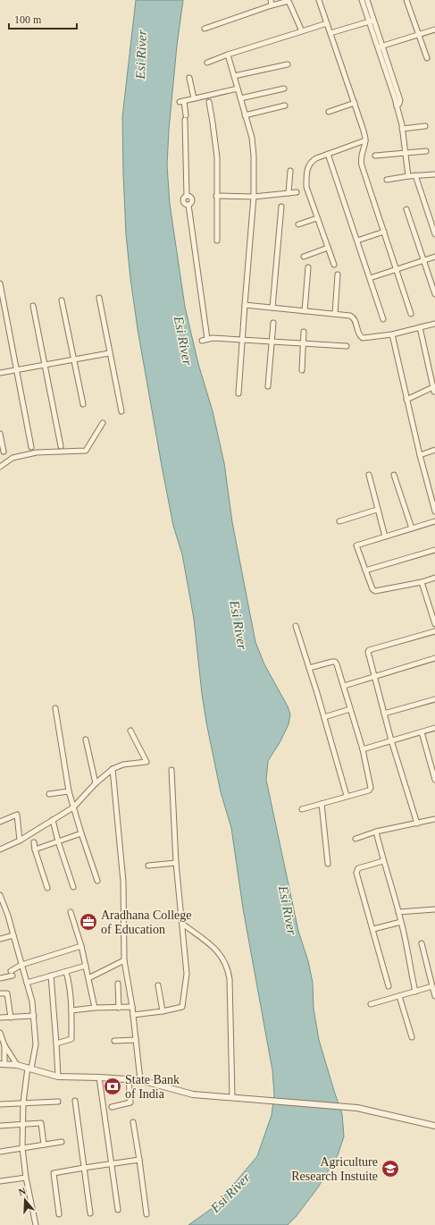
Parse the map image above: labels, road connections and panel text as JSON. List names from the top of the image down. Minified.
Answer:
{"water":["Esi River"],"places":{"office":["Aradhana College of Education"],"bank":["State Bank of India"],"school or university":["Agriculture Research Instuite"]},"scale_bar":"100 m","north":"top"}
